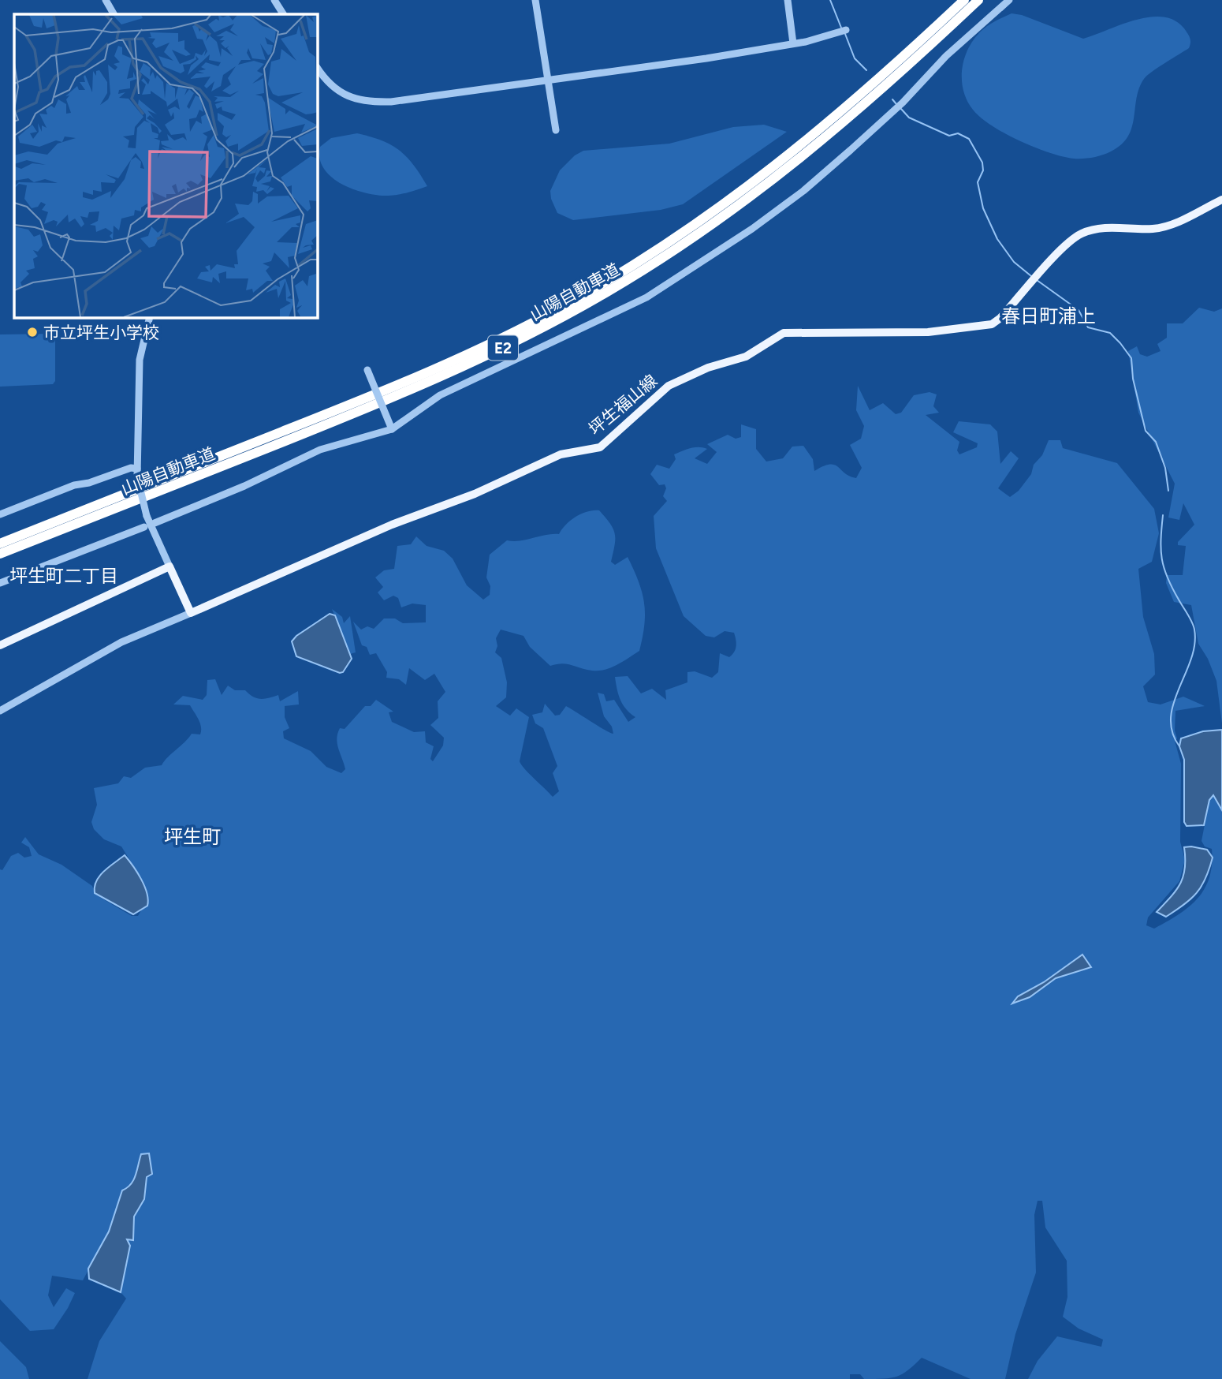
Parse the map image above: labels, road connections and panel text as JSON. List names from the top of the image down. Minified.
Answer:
{"streets":{"highway":["山陽自動車道","E2"],"main road":["坪生福山線"]},"districts":["春日町浦上","坪生町二丁目","坪生町"],"places":["市立坪生小学校"]}
